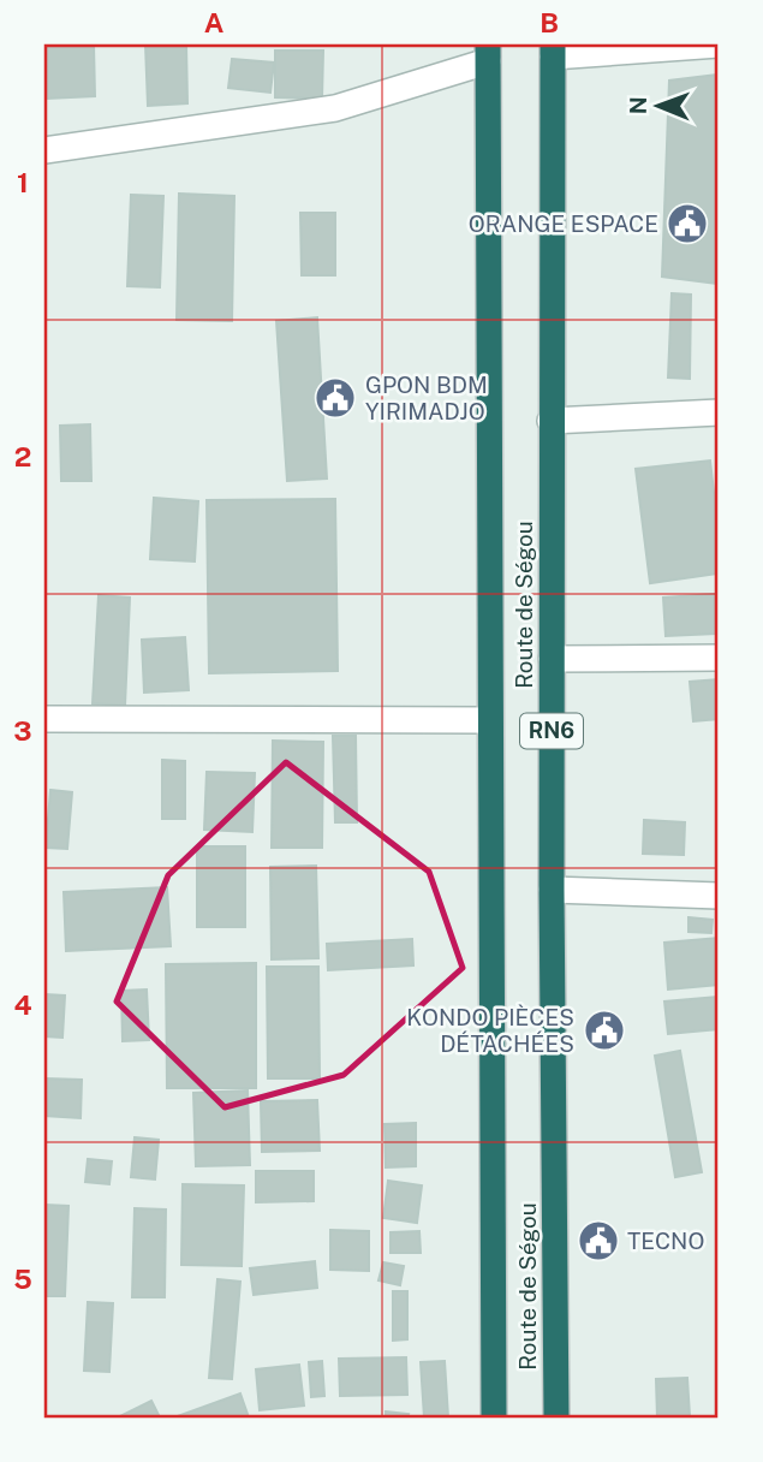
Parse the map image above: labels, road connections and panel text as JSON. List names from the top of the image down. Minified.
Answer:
{"streets":{"highway":["Route de Ségou","RN6"]},"places":{"public building":["ORANGE ESPACE","GPON BDM YIRIMADJO","KONDO PIÈCES DÉTACHÉES","TECNO"]},"north":"left","grid":{"columns":["A","B"],"rows":["1","2","3","4","5"]}}
